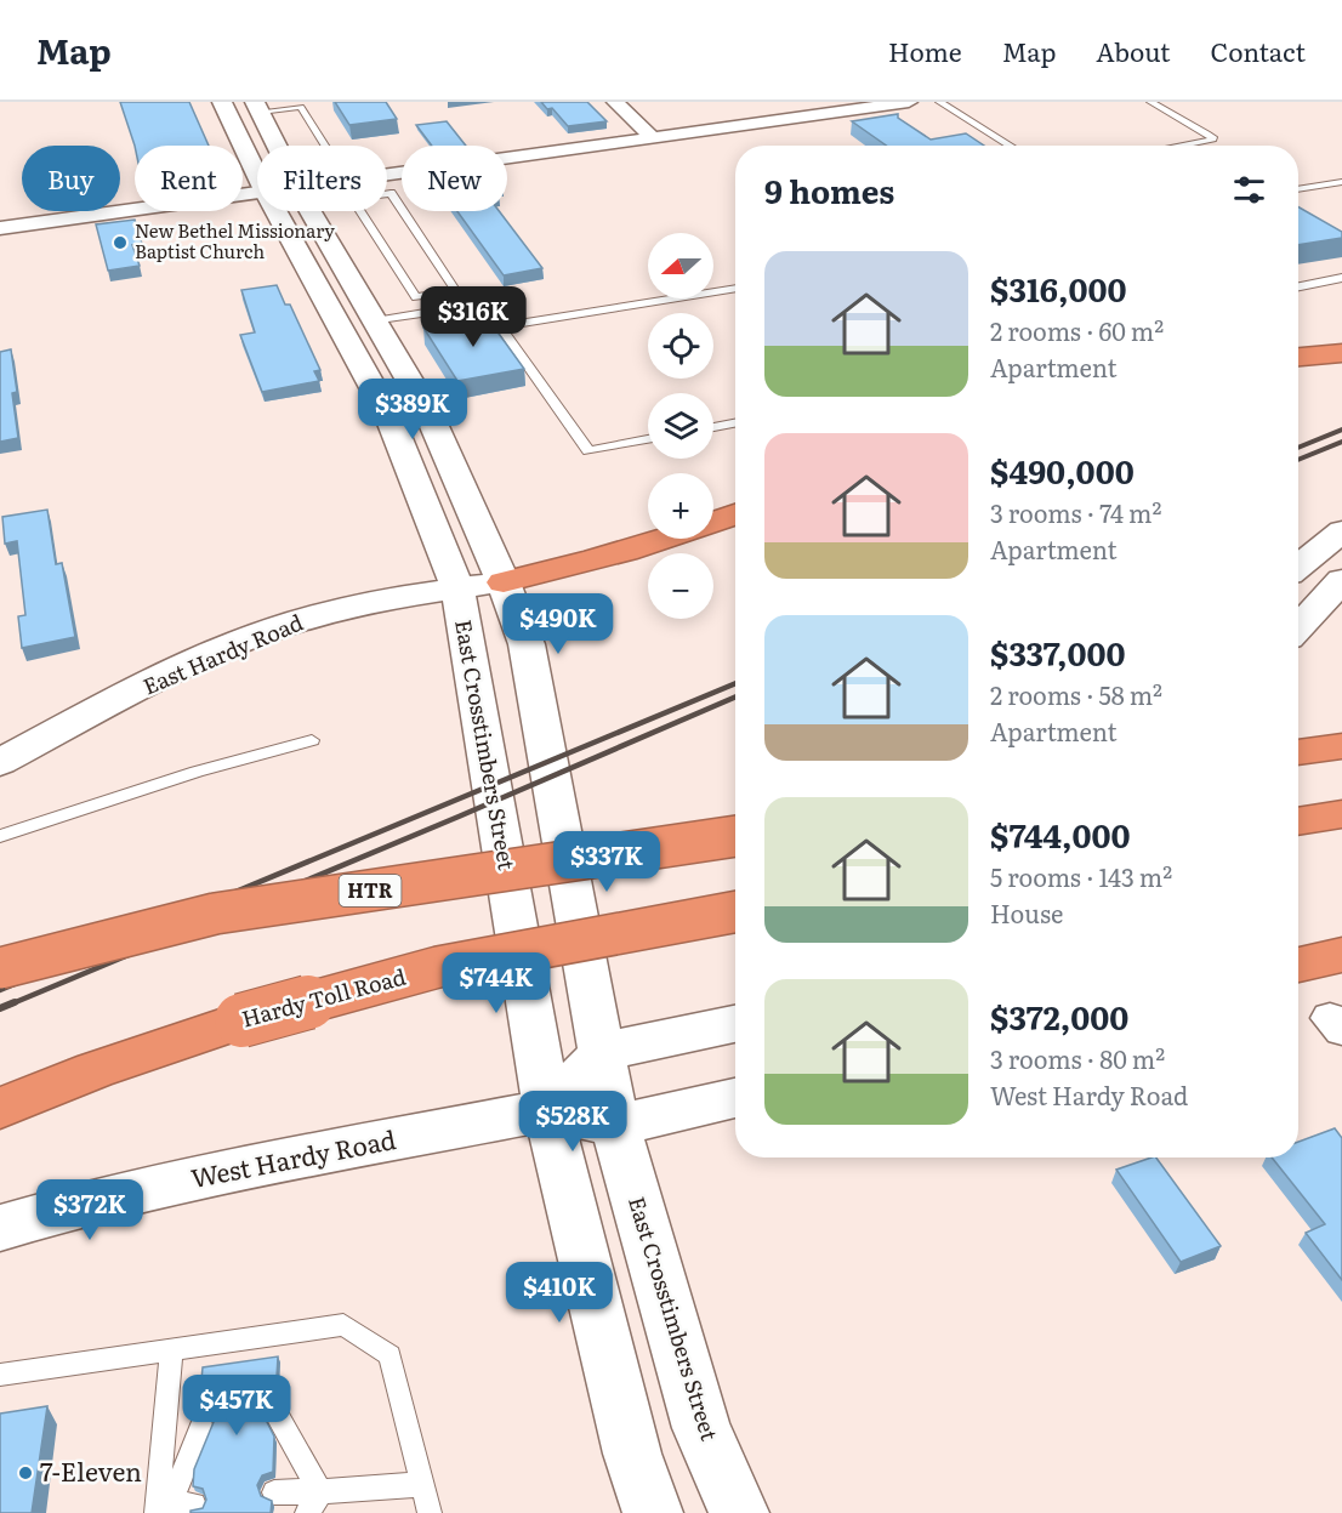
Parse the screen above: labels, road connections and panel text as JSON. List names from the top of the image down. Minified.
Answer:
{"streets":{"highway":["HTR","Hardy Toll Road"],"main road":["East Hardy Road","East Crosstimbers Street","West Hardy Road"]},"crossings":[["East Hardy Road","East Crosstimbers Street"],["East Crosstimbers Street","West Hardy Road"]],"places":["New Bethel Missionary Baptist Church","7-Eleven"],"north":"left","page":{"header":"Map","nav":["Home","Map","About","Contact"],"chip":["Buy","Rent","Filters","New"],"heading":"9 homes","map_buttons":["+","−"],"list":[{"name":"$316,000","note":"2 rooms · 60 m² · Apartment"},{"name":"$490,000","note":"3 rooms · 74 m² · Apartment"},{"name":"$337,000","note":"2 rooms · 58 m² · Apartment"},{"name":"$744,000","note":"5 rooms · 143 m² · House"},{"name":"$372,000","note":"3 rooms · 80 m² · West Hardy Road"}],"price":["$316K","$389K","$490K","$337K","$744K","$528K","$372K","$410K","$457K"]}}
